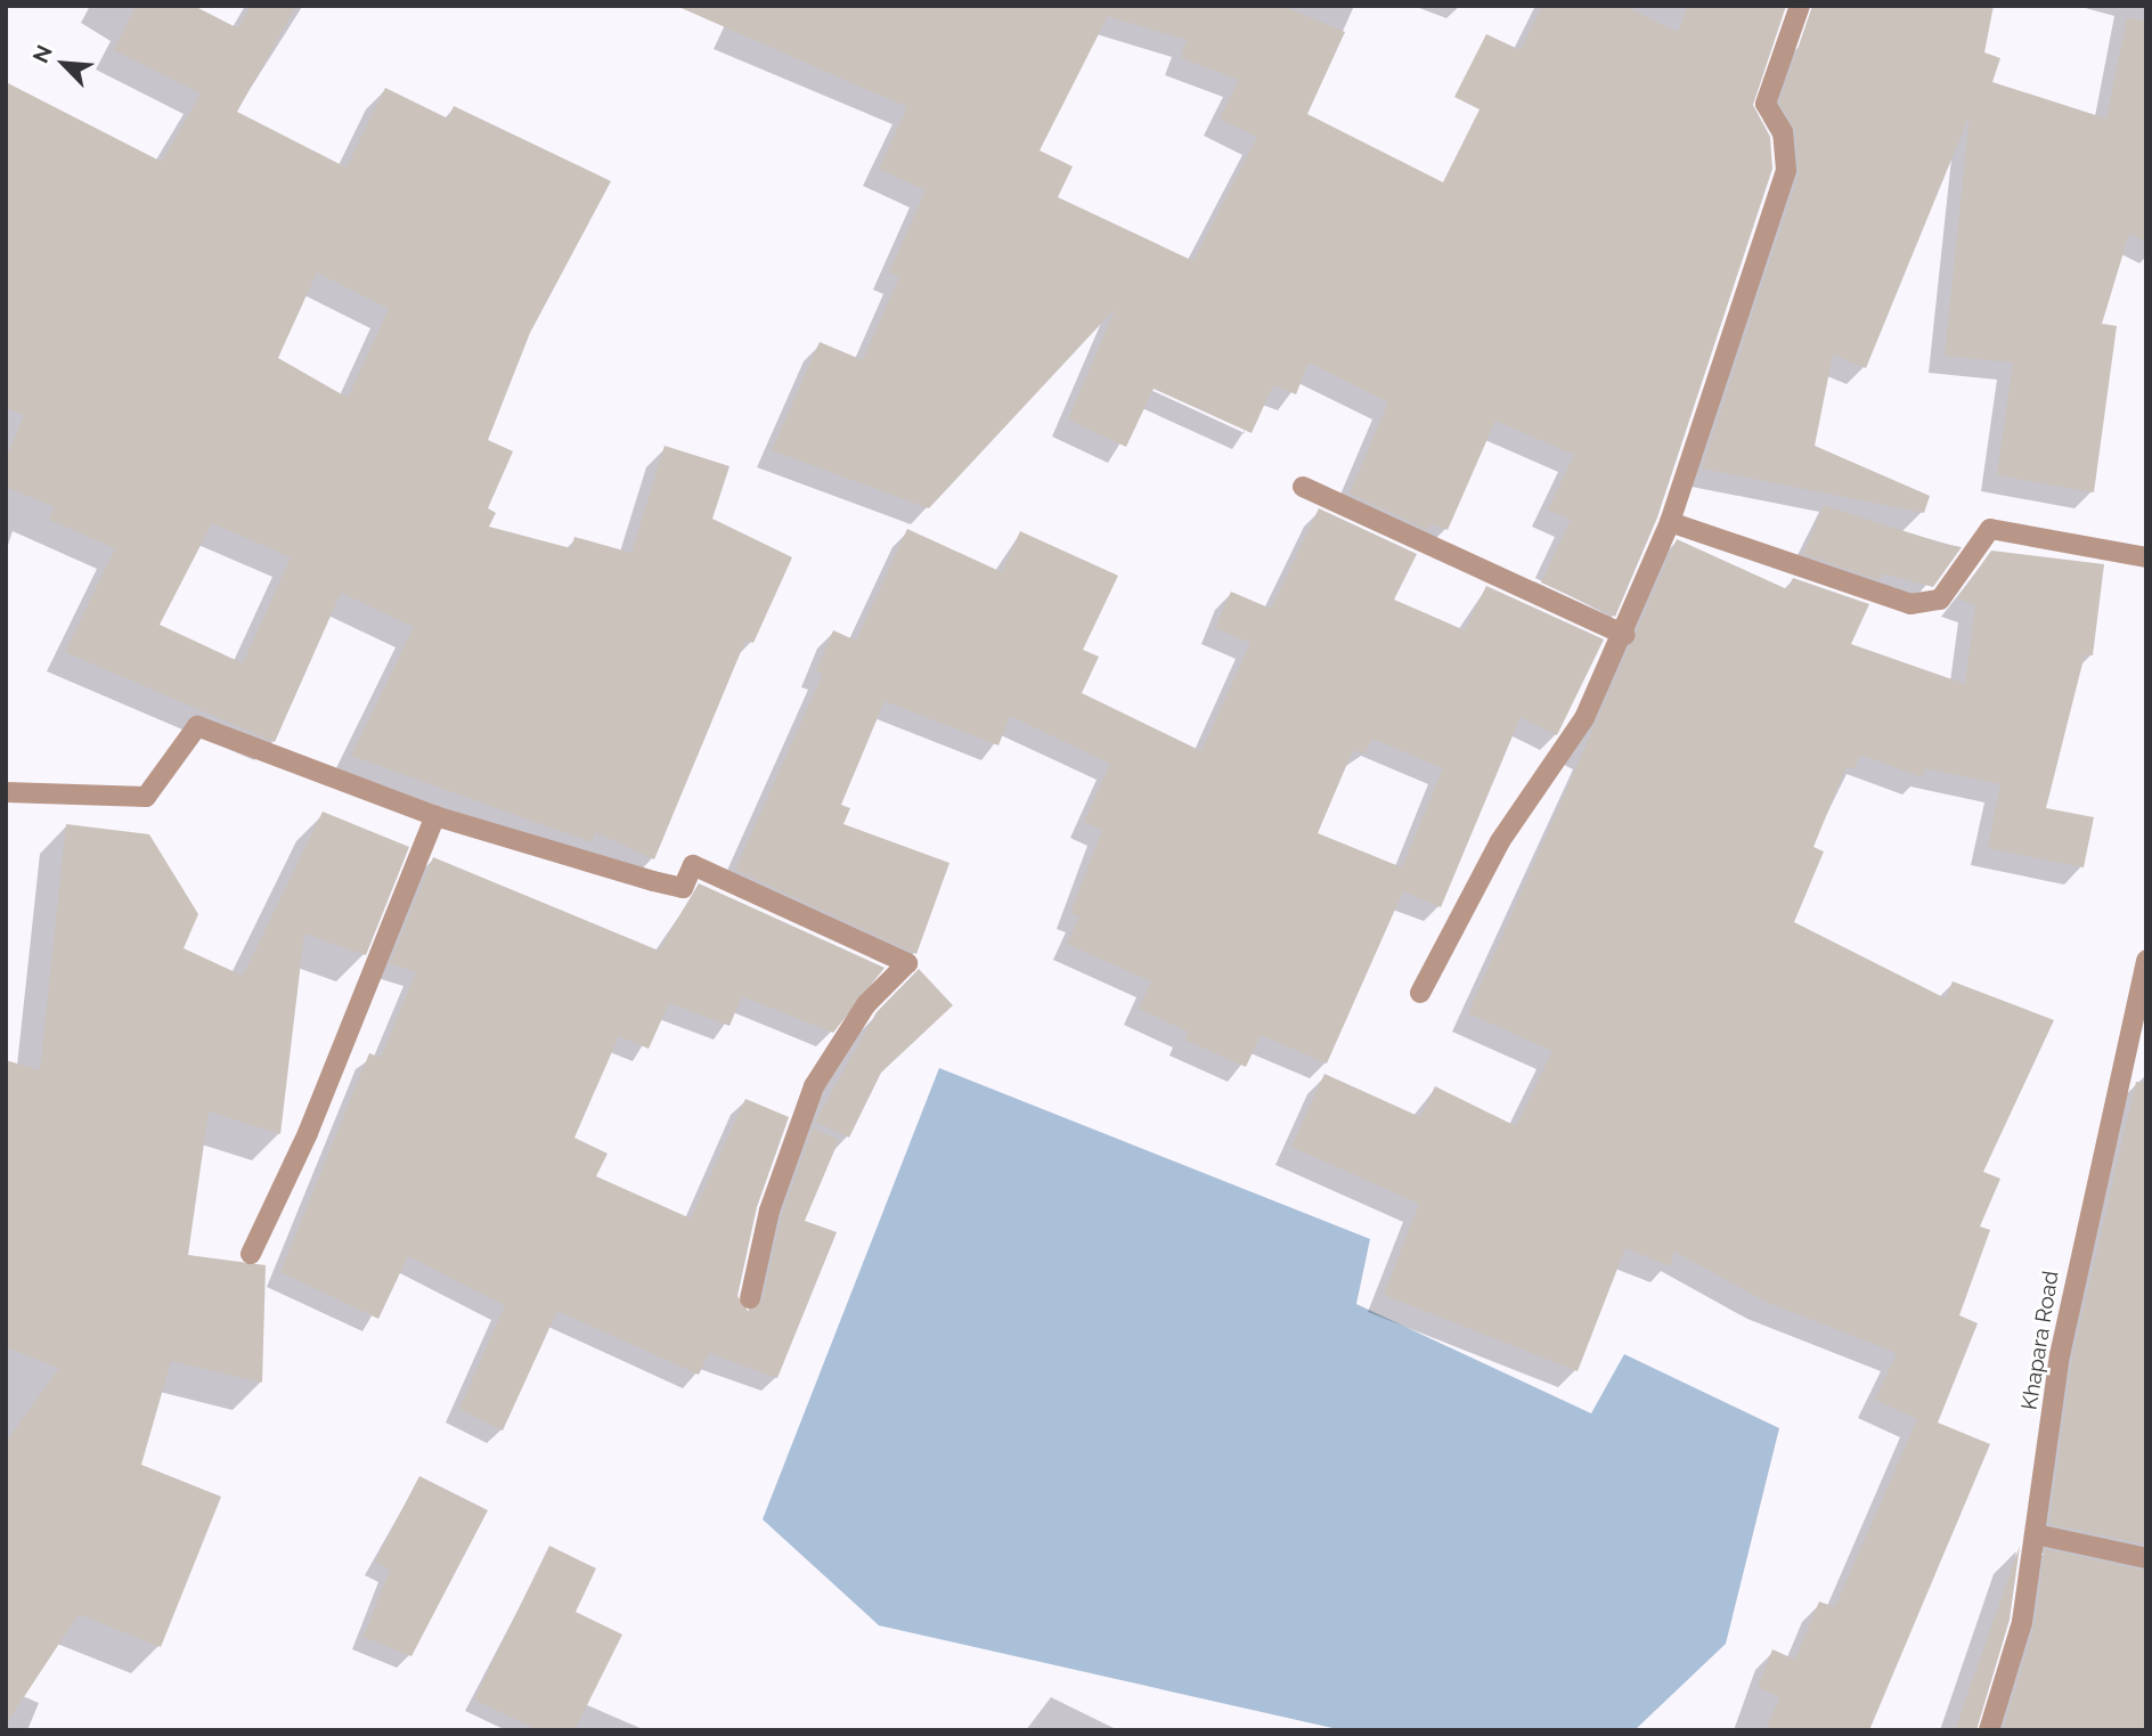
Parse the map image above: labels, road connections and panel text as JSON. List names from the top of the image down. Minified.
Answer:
{"streets":{"street":["Khapara Road"]},"north":"top left"}
